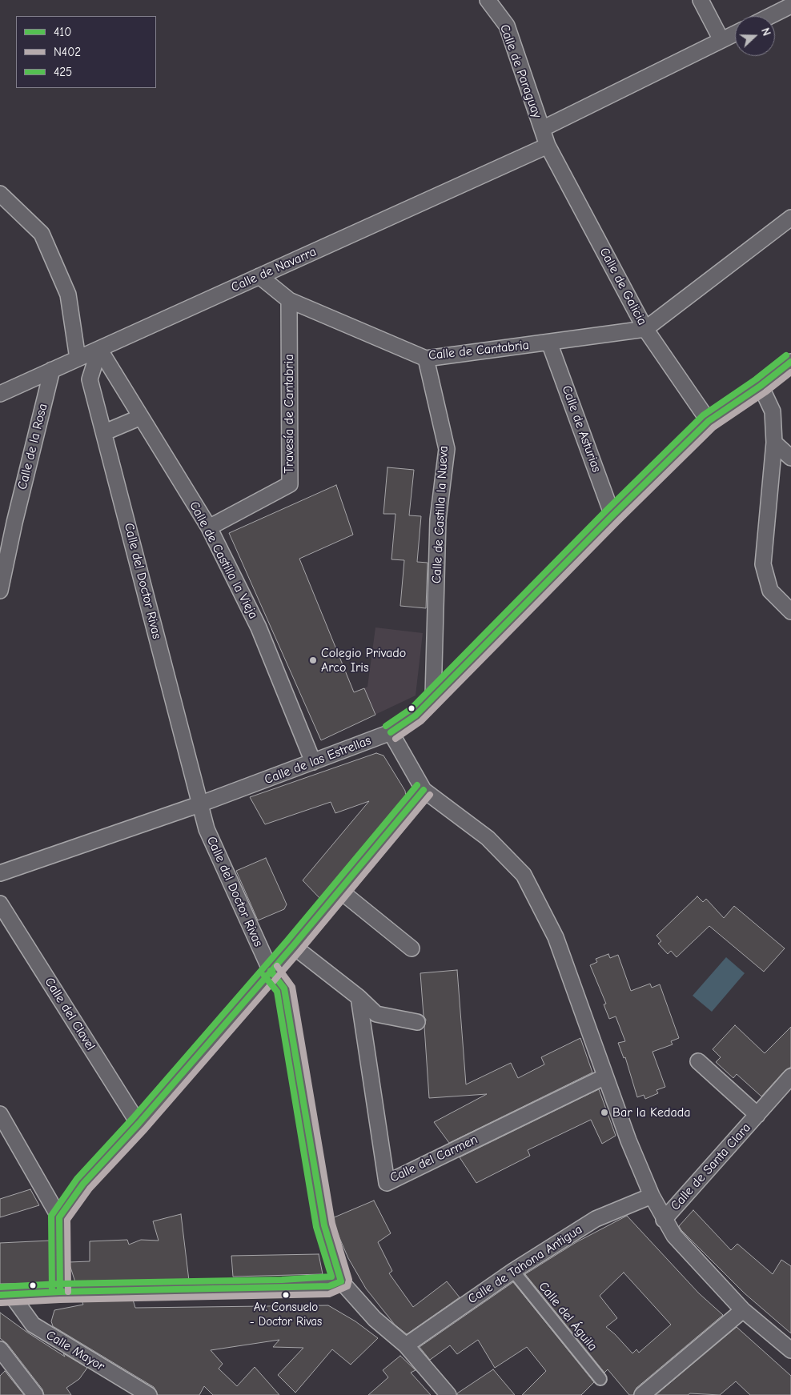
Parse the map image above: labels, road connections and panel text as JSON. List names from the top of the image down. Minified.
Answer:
{"streets":{"street":["Calle de Paraguay","Calle de Navarra","Calle de Galicia","Calle de Cantabria","Travesía de Cantabria","Calle de Asturias","Calle de la Rosa","Calle de Castilla la Nueva","Calle de Castilla la Vieja","Calle del Doctor Rivas","Calle de las Estrellas","Calle del Clavel","Calle del Carmen","Calle de Santa Clara","Calle de Tahona Antigua","Calle del Águila","Calle Mayor"]},"crossings":[["Calle de Paraguay","Calle de Navarra"],["Calle de Paraguay","Calle de Galicia"],["Calle de Navarra","Calle de Galicia"],["Calle de Navarra","Calle de Cantabria"],["Calle de Navarra","Calle de la Rosa"],["Calle de Navarra","Calle de Castilla la Vieja"],["Calle de Navarra","Calle del Doctor Rivas"],["Calle de Galicia","Calle de Cantabria"],["Calle de Galicia","Calle de las Estrellas"],["Calle de Cantabria","Travesía de Cantabria"],["Calle de Cantabria","Calle de Asturias"],["Calle de Cantabria","Calle de Castilla la Nueva"],["Travesía de Cantabria","Calle de Castilla la Vieja"],["Calle de Asturias","Calle de las Estrellas"],["Calle de Castilla la Nueva","Calle de las Estrellas"],["Calle de Castilla la Vieja","Calle del Doctor Rivas"],["Calle de Castilla la Vieja","Calle de las Estrellas"],["Calle del Doctor Rivas","Calle de las Estrellas"],["Calle del Doctor Rivas","Calle de Tahona Antigua"],["Calle de Tahona Antigua","Calle del Águila"]],"places":["Colegio Privado Arco Iris","Bar la Kedada","Av. Consuelo - Doctor Rivas"],"lines":["transit line 425","transit line 410","transit line N402"],"legend":["410","N402","425"],"north":"right"}
